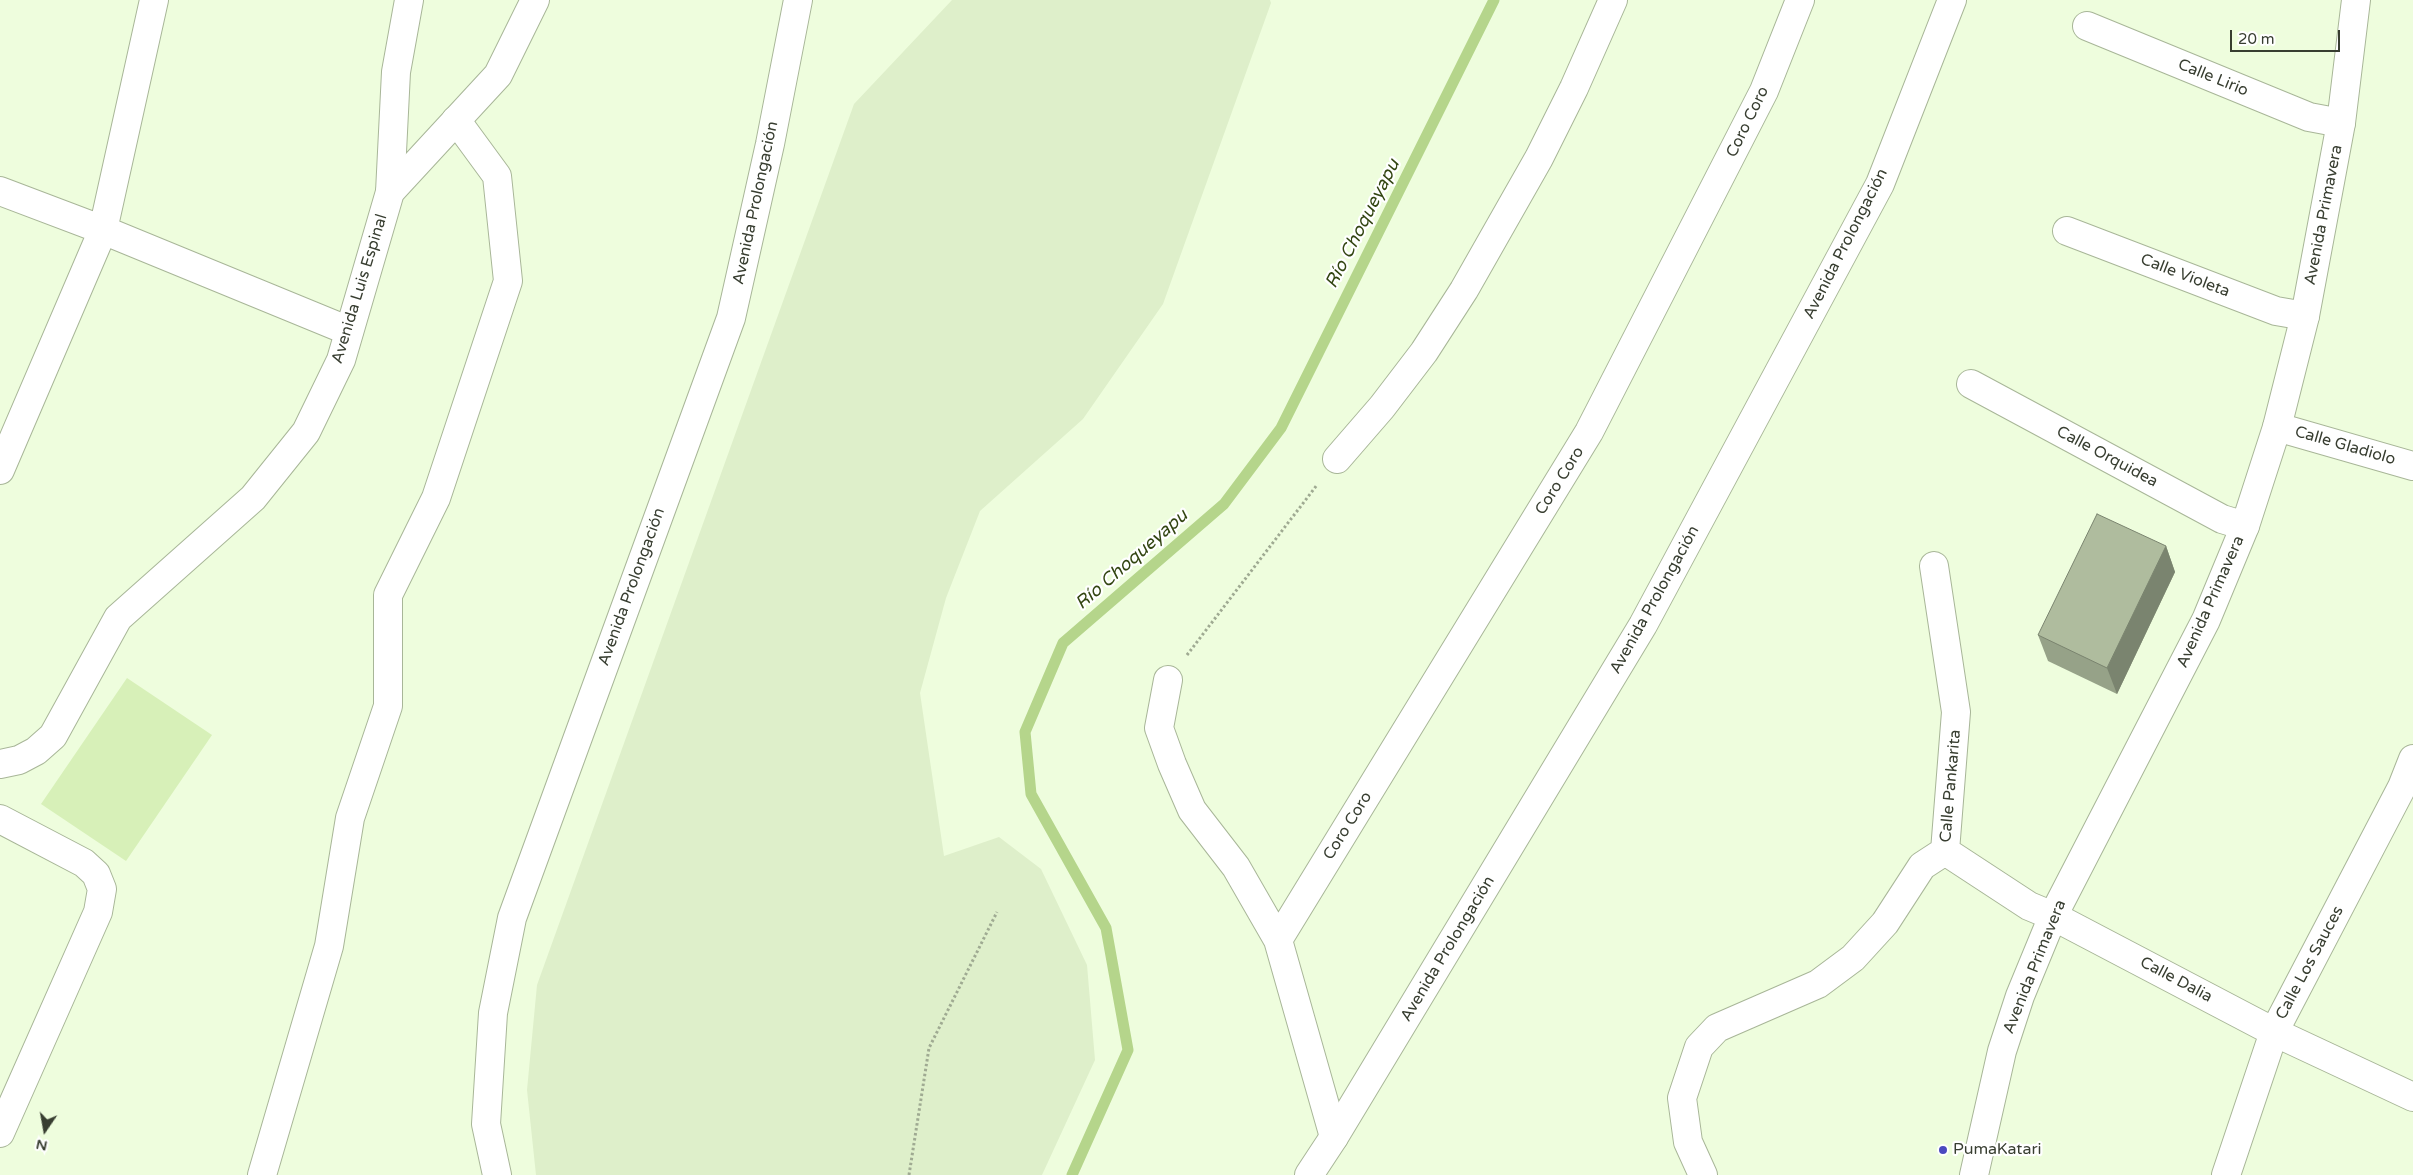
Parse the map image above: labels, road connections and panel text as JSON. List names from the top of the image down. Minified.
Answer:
{"streets":{"street":["Calle Lirio","Coro Coro","Avenida Prolongación","Avenida Primavera","Calle Violeta","Avenida Luis Espinal","Calle Gladiolo","Calle Orquidea","Calle Pankarita","Calle Los Sauces","Calle Dalia"]},"crossings":[["Calle Lirio","Avenida Primavera"],["Avenida Primavera","Calle Violeta"],["Avenida Primavera","Calle Gladiolo"],["Avenida Primavera","Calle Orquidea"],["Avenida Primavera","Calle Dalia"],["Calle Pankarita","Calle Dalia"],["Calle Los Sauces","Calle Dalia"]],"water":["Río Choqueyapu"],"places":["PumaKatari"],"scale_bar":"20 m","north":"bottom"}
